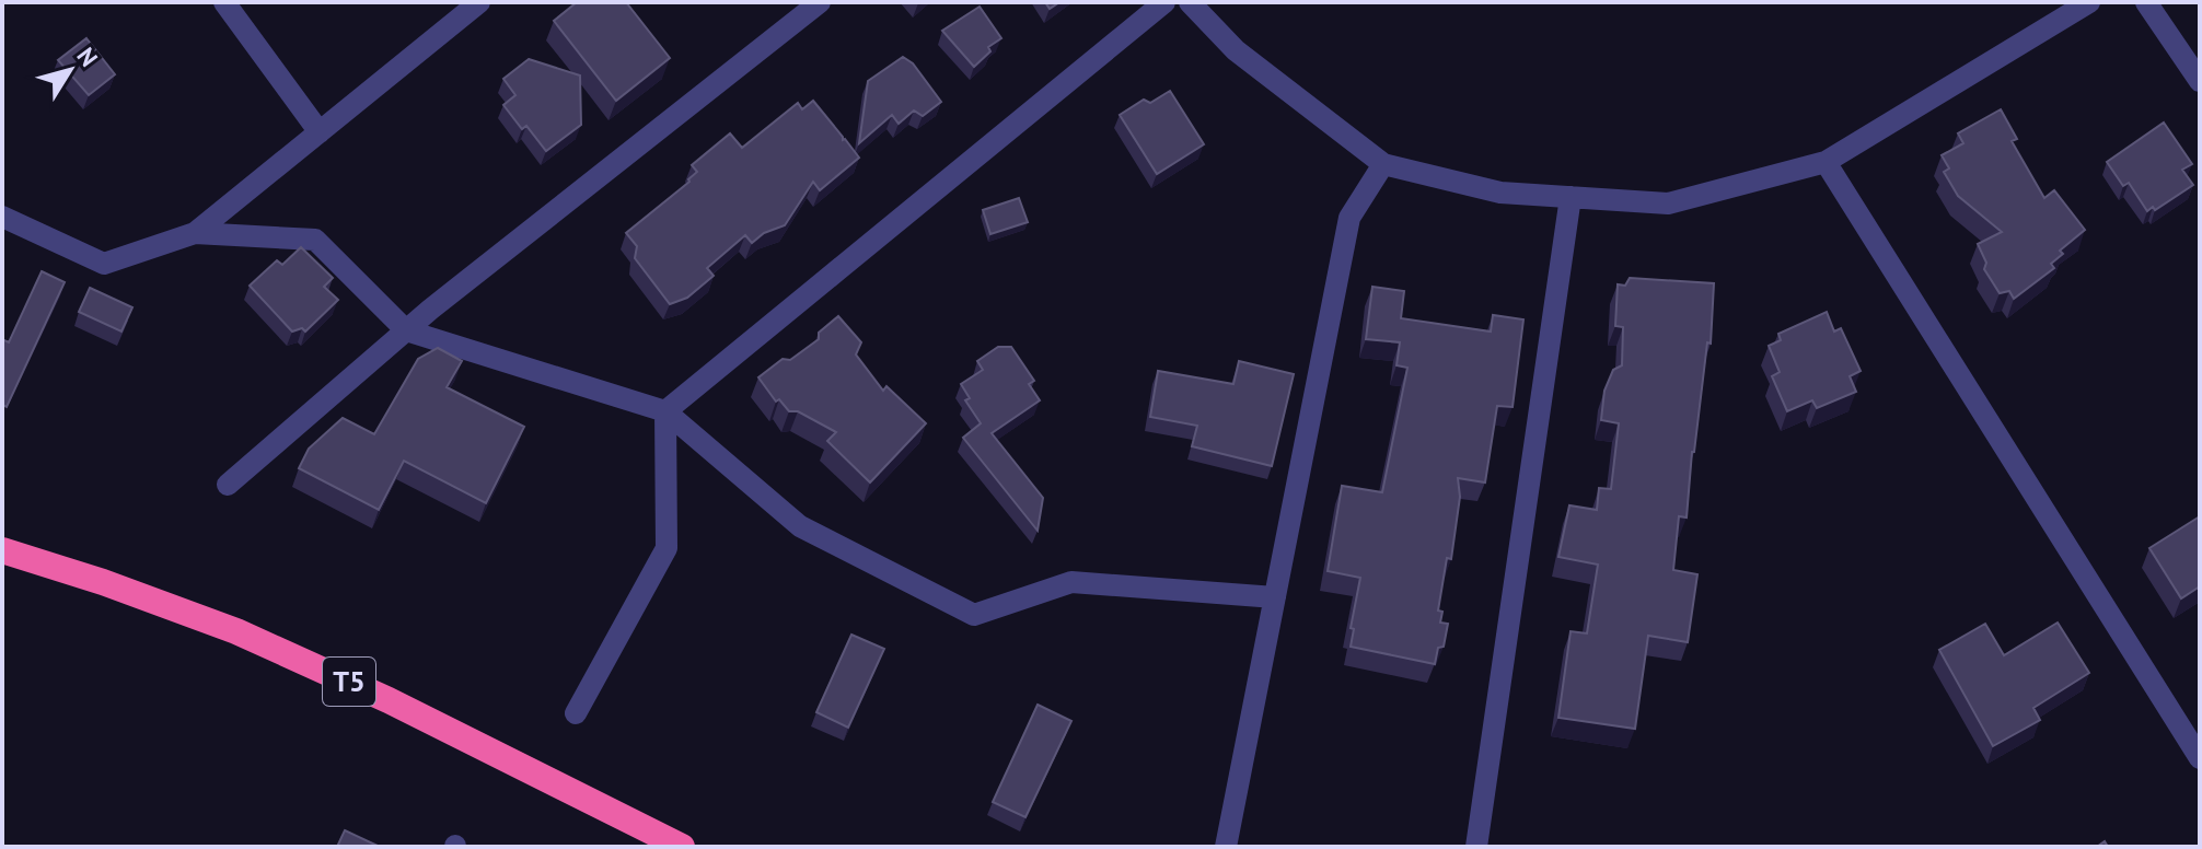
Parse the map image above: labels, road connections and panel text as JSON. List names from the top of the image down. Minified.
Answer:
{"streets":{"highway":["T5"]},"north":"top right"}
